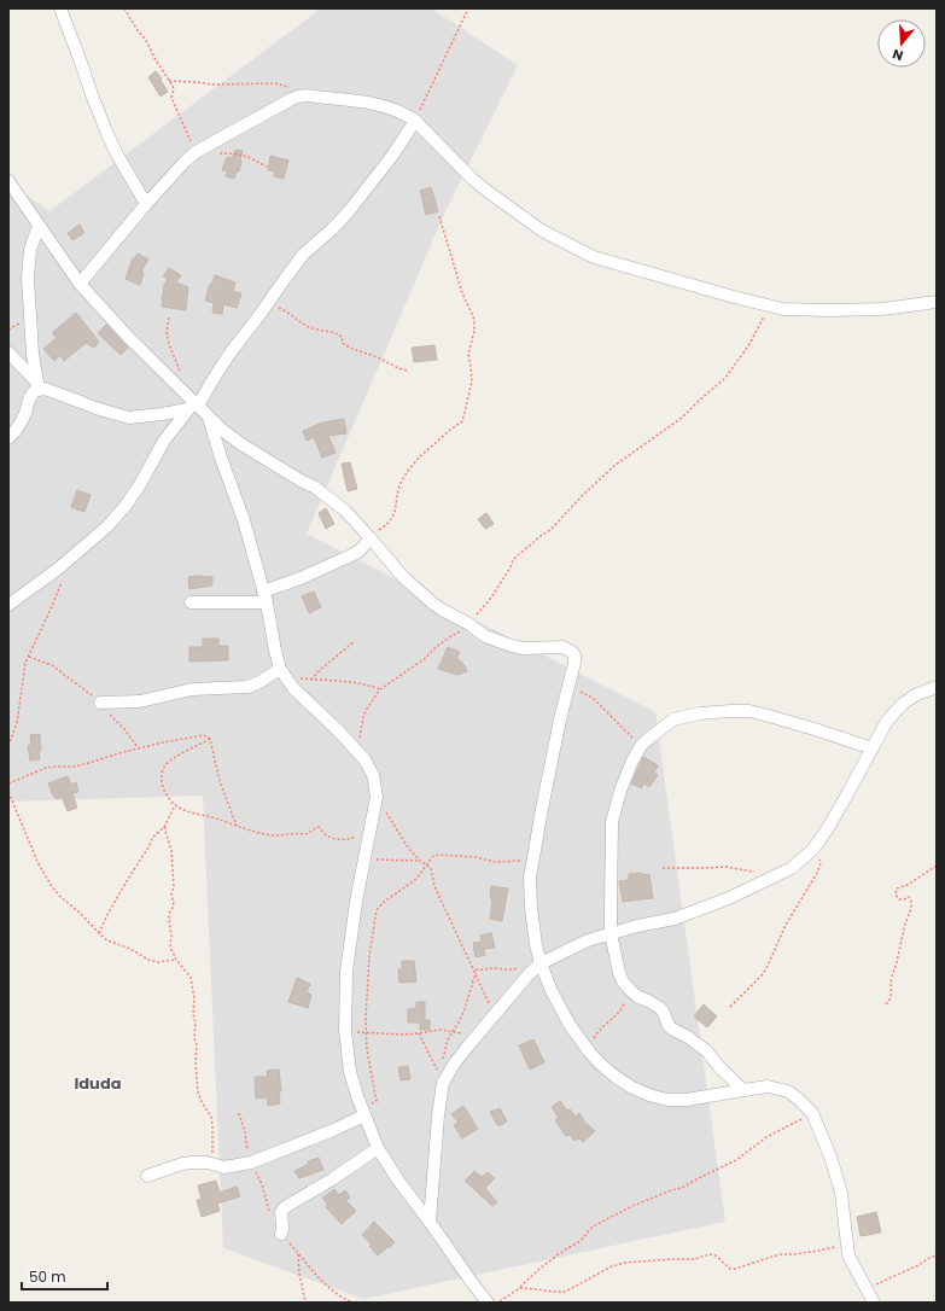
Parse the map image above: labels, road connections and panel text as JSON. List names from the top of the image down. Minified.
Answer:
{"districts":["Iduda"],"scale_bar":"50 m","north":"bottom"}
